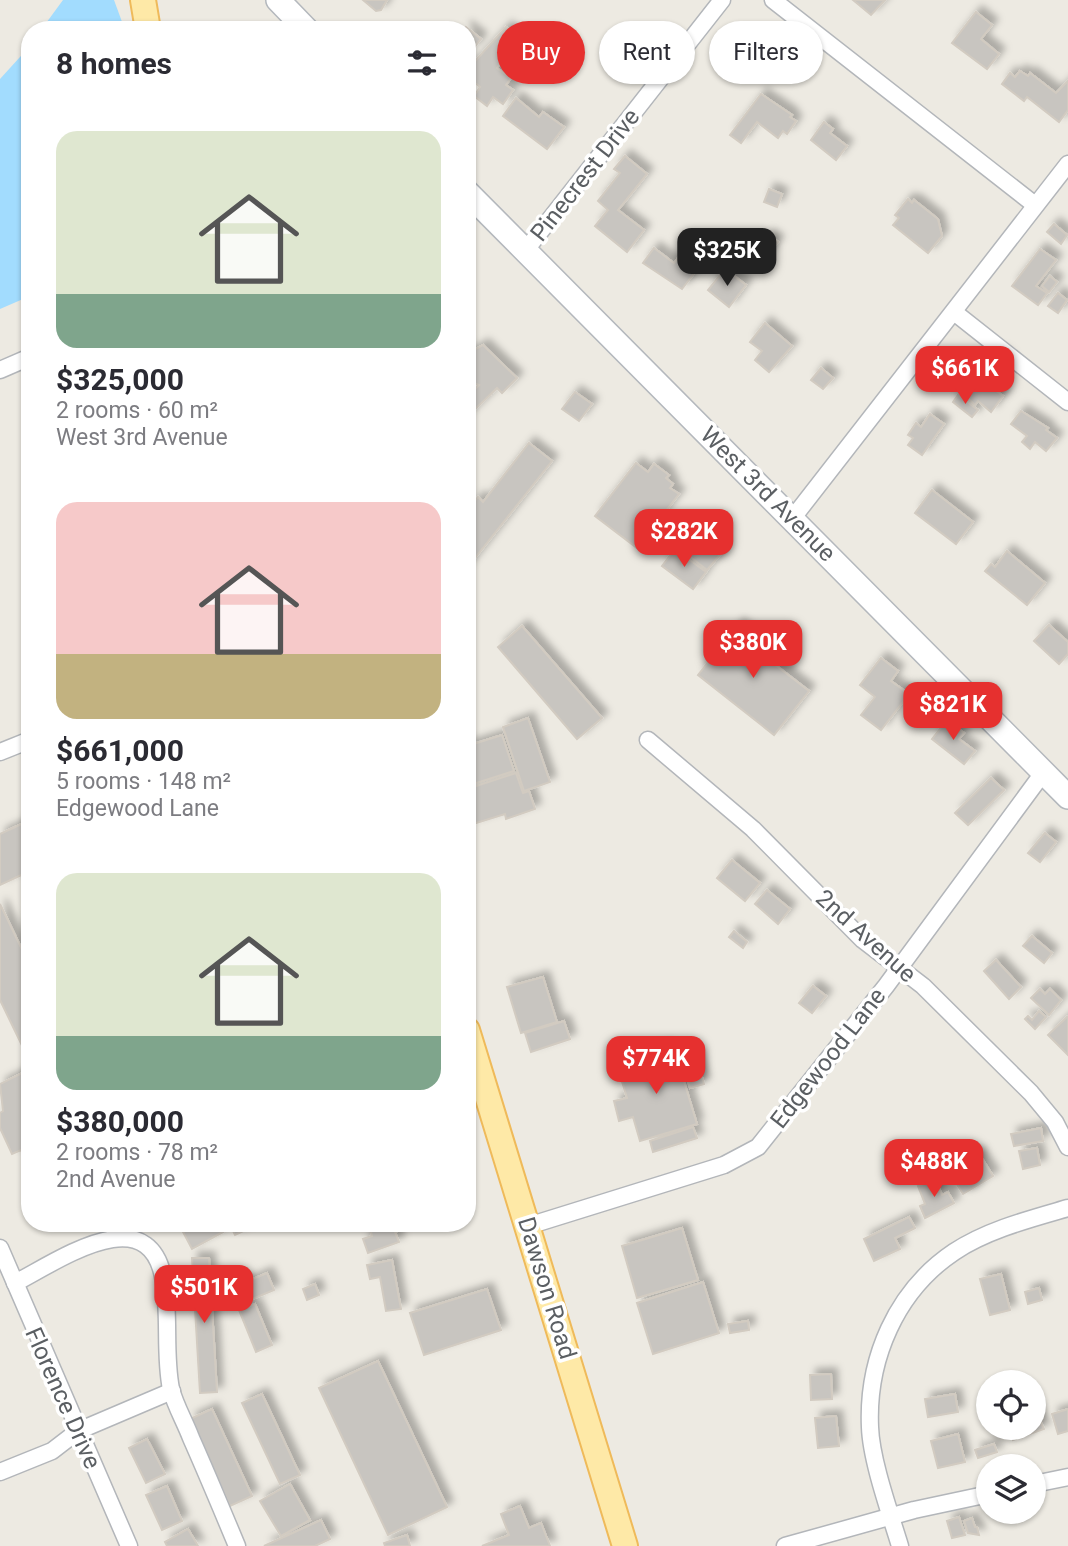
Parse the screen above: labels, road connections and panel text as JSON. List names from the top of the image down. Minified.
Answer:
{"streets":{"main road":["Dawson Road"],"street":["Pinecrest Drive","West 3rd Avenue","2nd Avenue","Edgewood Lane","Florence Drive"]},"crossings":[["Pinecrest Drive","West 3rd Avenue"],["West 3rd Avenue","Edgewood Lane"],["2nd Avenue","Edgewood Lane"],["Edgewood Lane","Dawson Road"]],"page":{"chip":["Buy","Rent","Filters"],"heading":"8 homes","list":[{"name":"$325,000","note":"2 rooms · 60 m² · West 3rd Avenue"},{"name":"$661,000","note":"5 rooms · 148 m² · Edgewood Lane"},{"name":"$380,000","note":"2 rooms · 78 m² · 2nd Avenue"}],"price":["$325K","$661K","$282K","$380K","$821K","$774K","$488K","$501K"]}}
